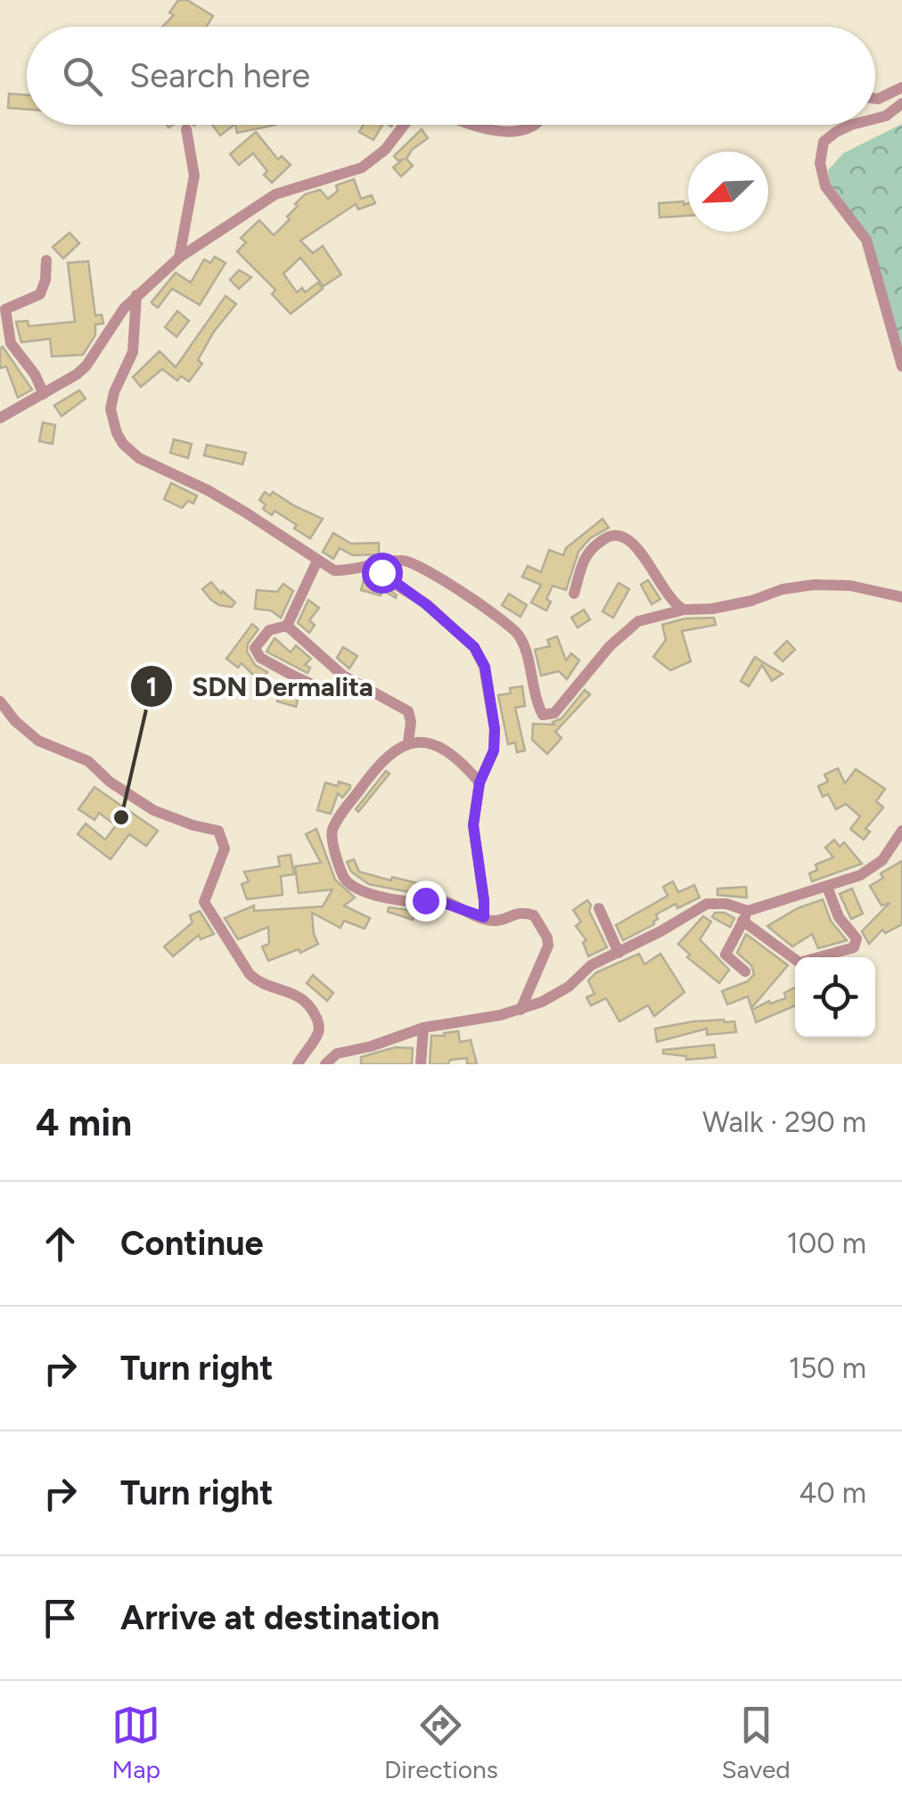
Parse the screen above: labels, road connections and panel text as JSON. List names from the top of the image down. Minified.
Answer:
{"places":["SDN Dermalita"],"north":"bottom left","page":{"search":"Search here","heading":["4 min","Walk · 290 m"],"list":[["Continue","100 m"],["Turn right","150 m"],["Turn right","40 m"],"Arrive at destination"],"nav":["Map","Directions","Saved"]}}
